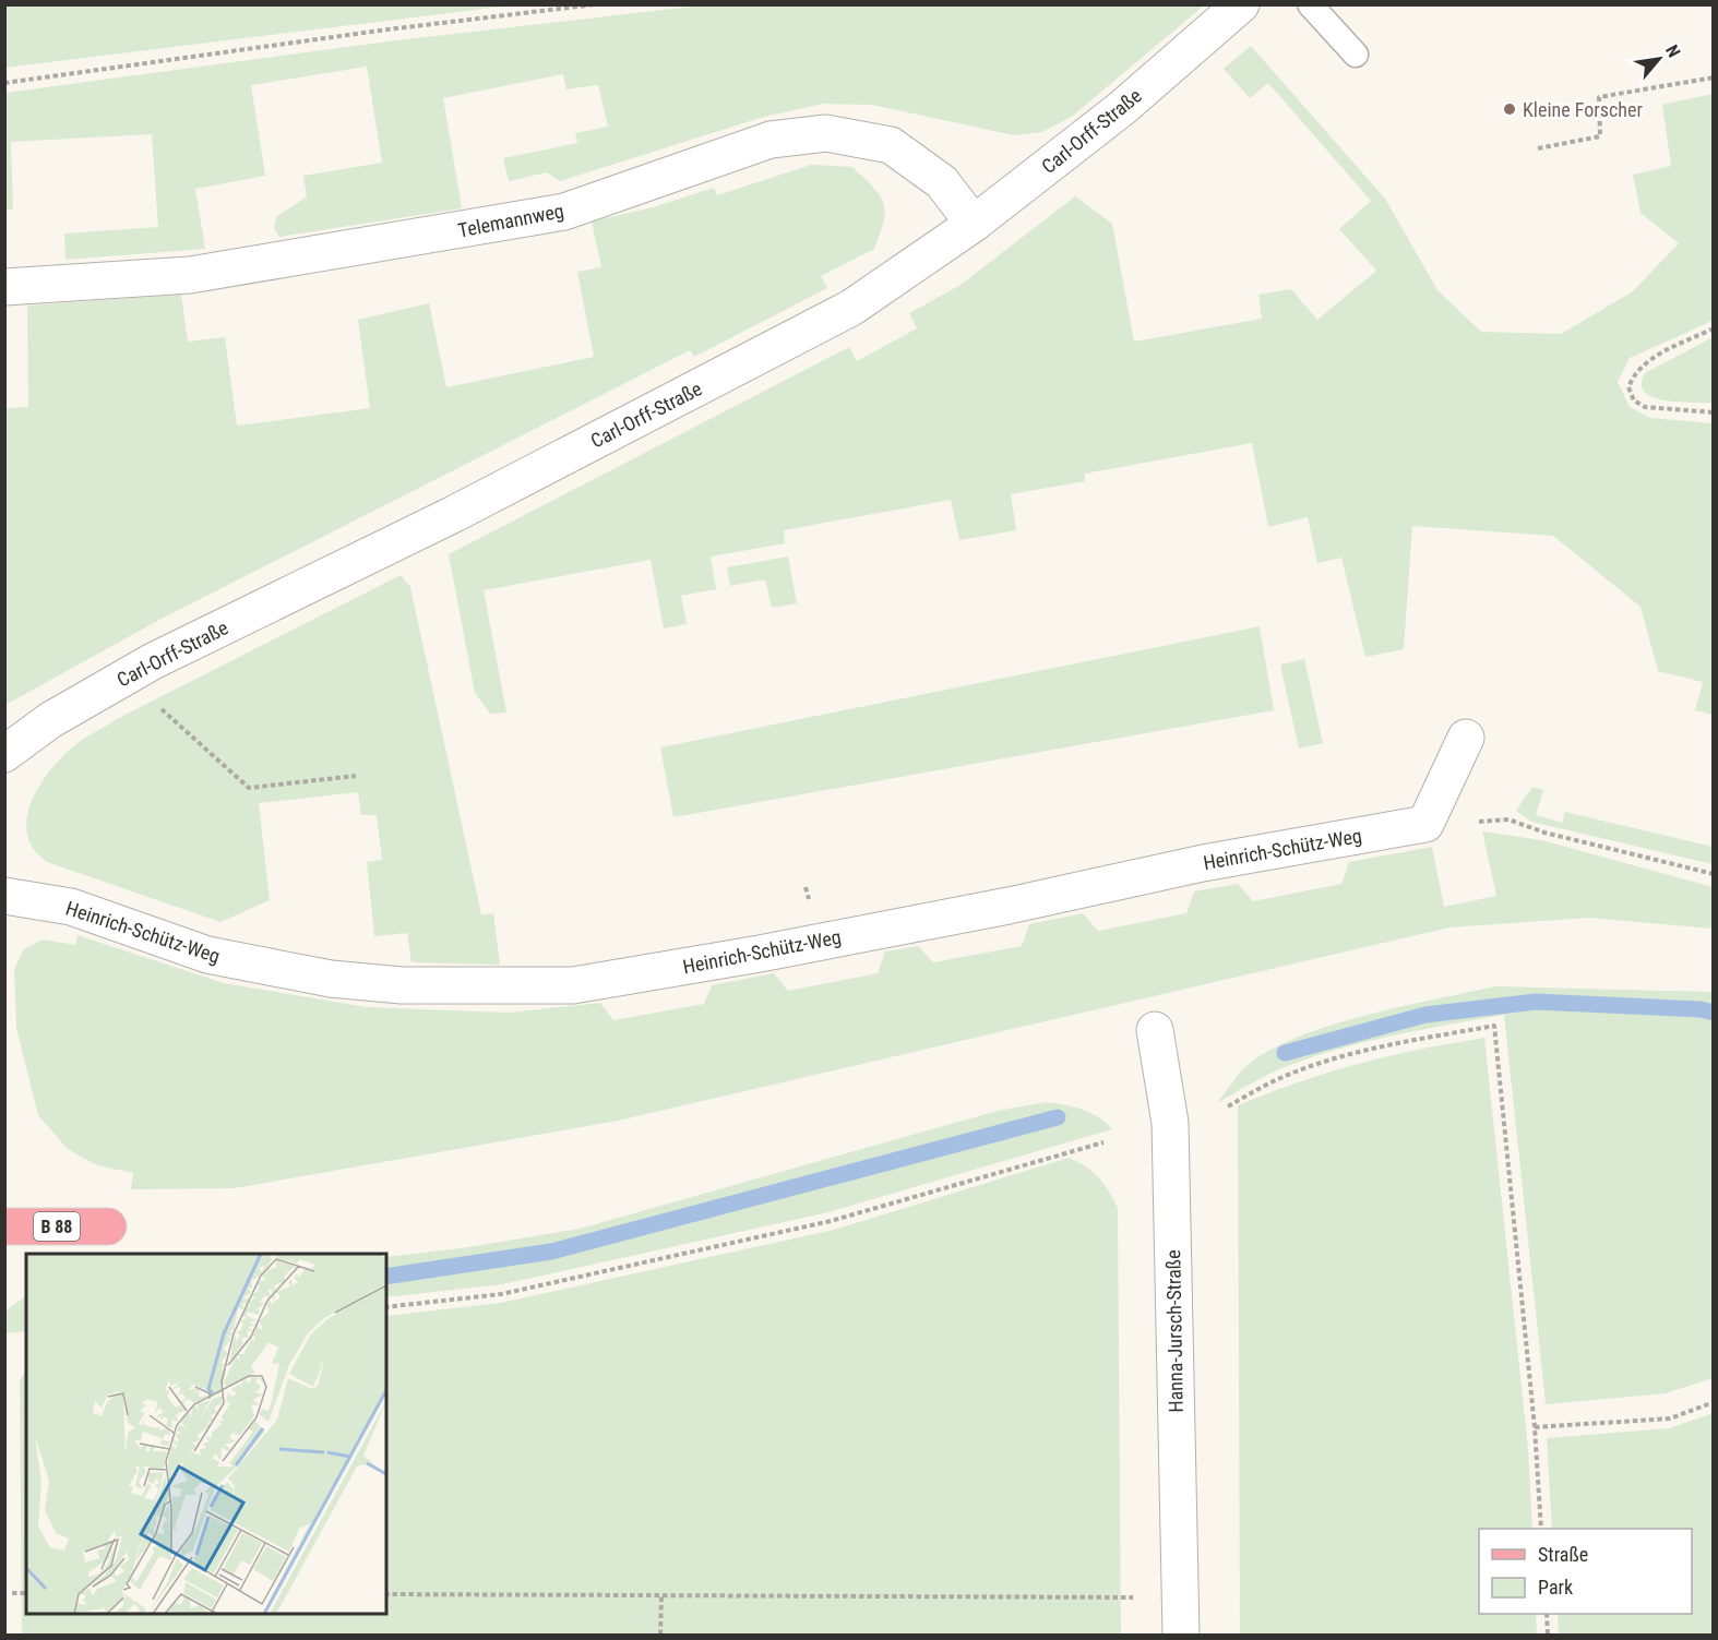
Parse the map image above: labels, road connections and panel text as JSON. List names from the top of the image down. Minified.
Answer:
{"streets":{"main road":["B 88"],"street":["Carl-Orff-Straße","Telemannweg","Heinrich-Schütz-Weg","Hanna-Jursch-Straße"]},"crossings":[["Carl-Orff-Straße","Telemannweg"]],"places":["Kleine Forscher"],"legend":["Straße","Park"],"north":"top right"}
